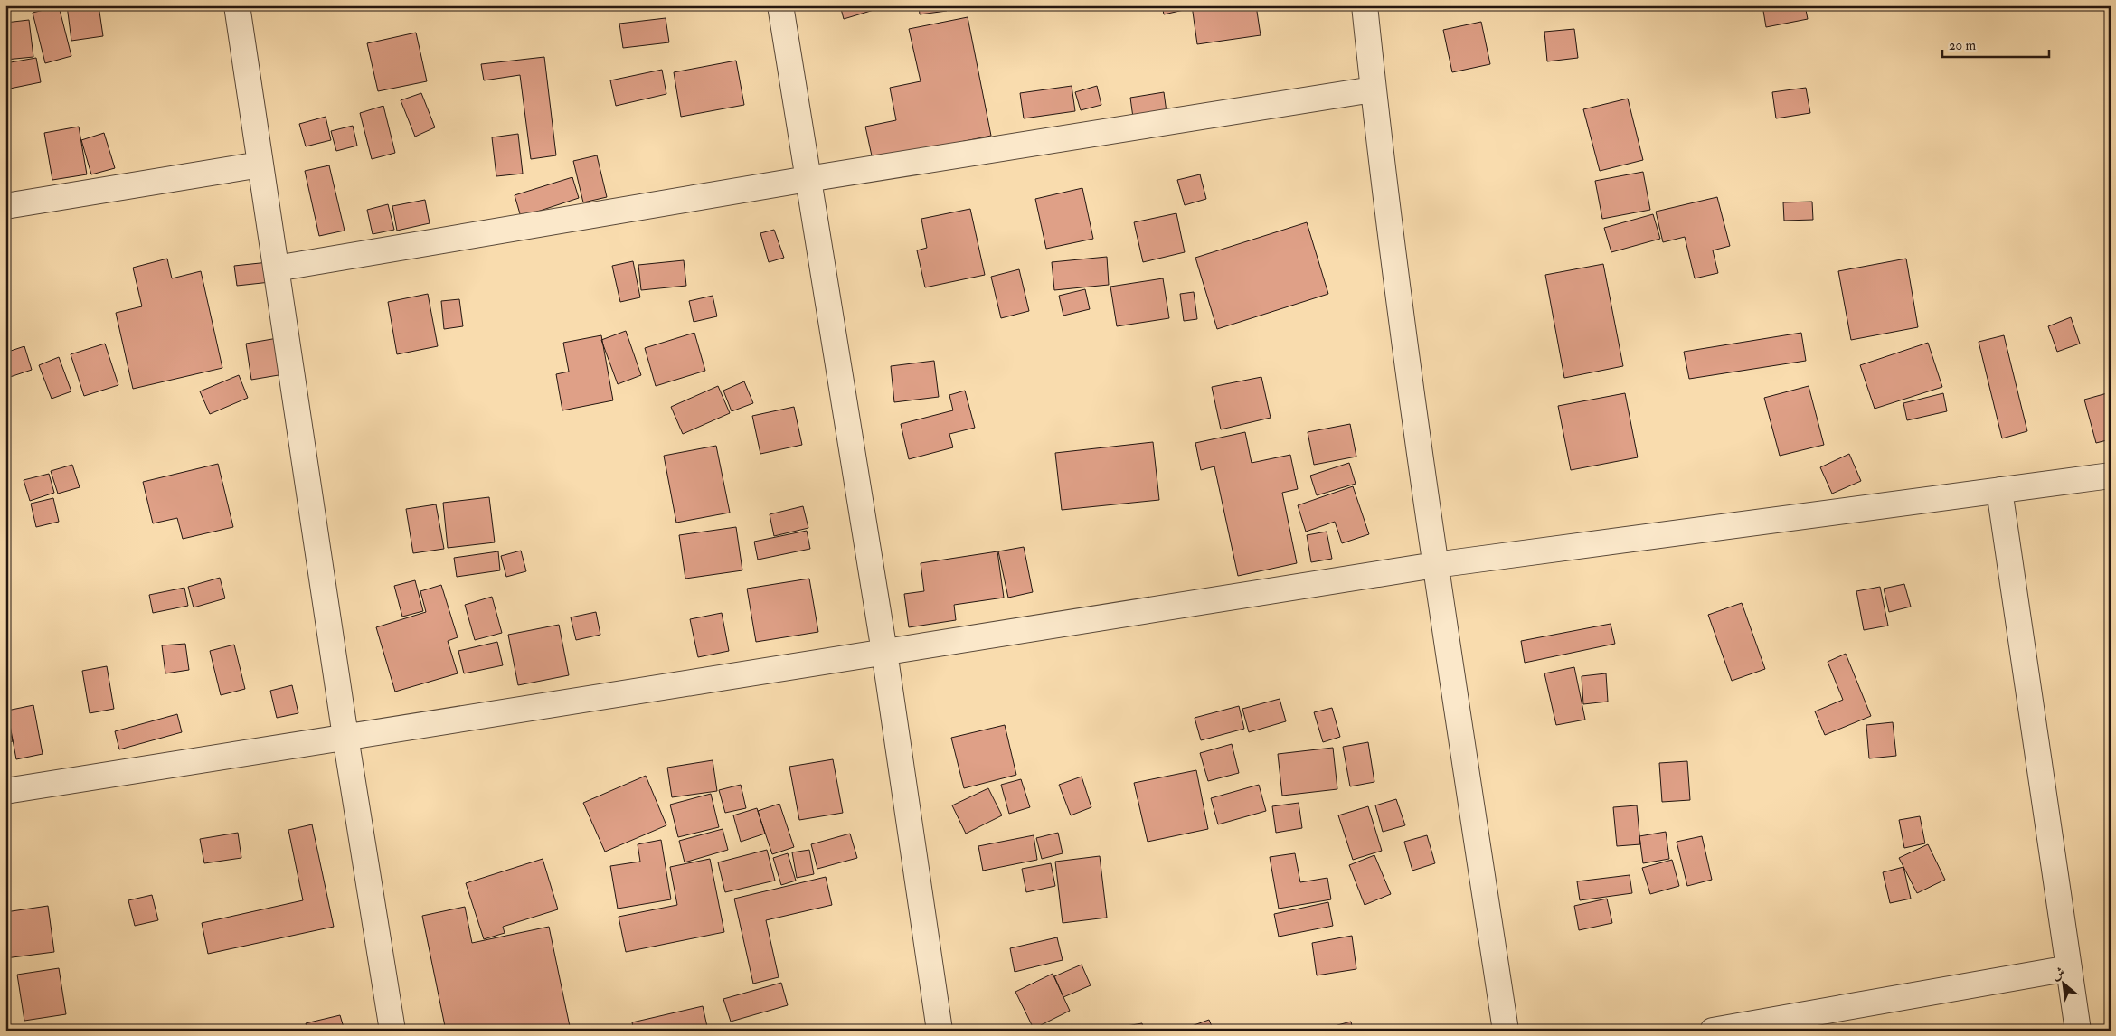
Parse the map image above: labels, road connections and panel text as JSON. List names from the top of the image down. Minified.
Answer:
{"scale_bar":"20 m","north":"top left"}
